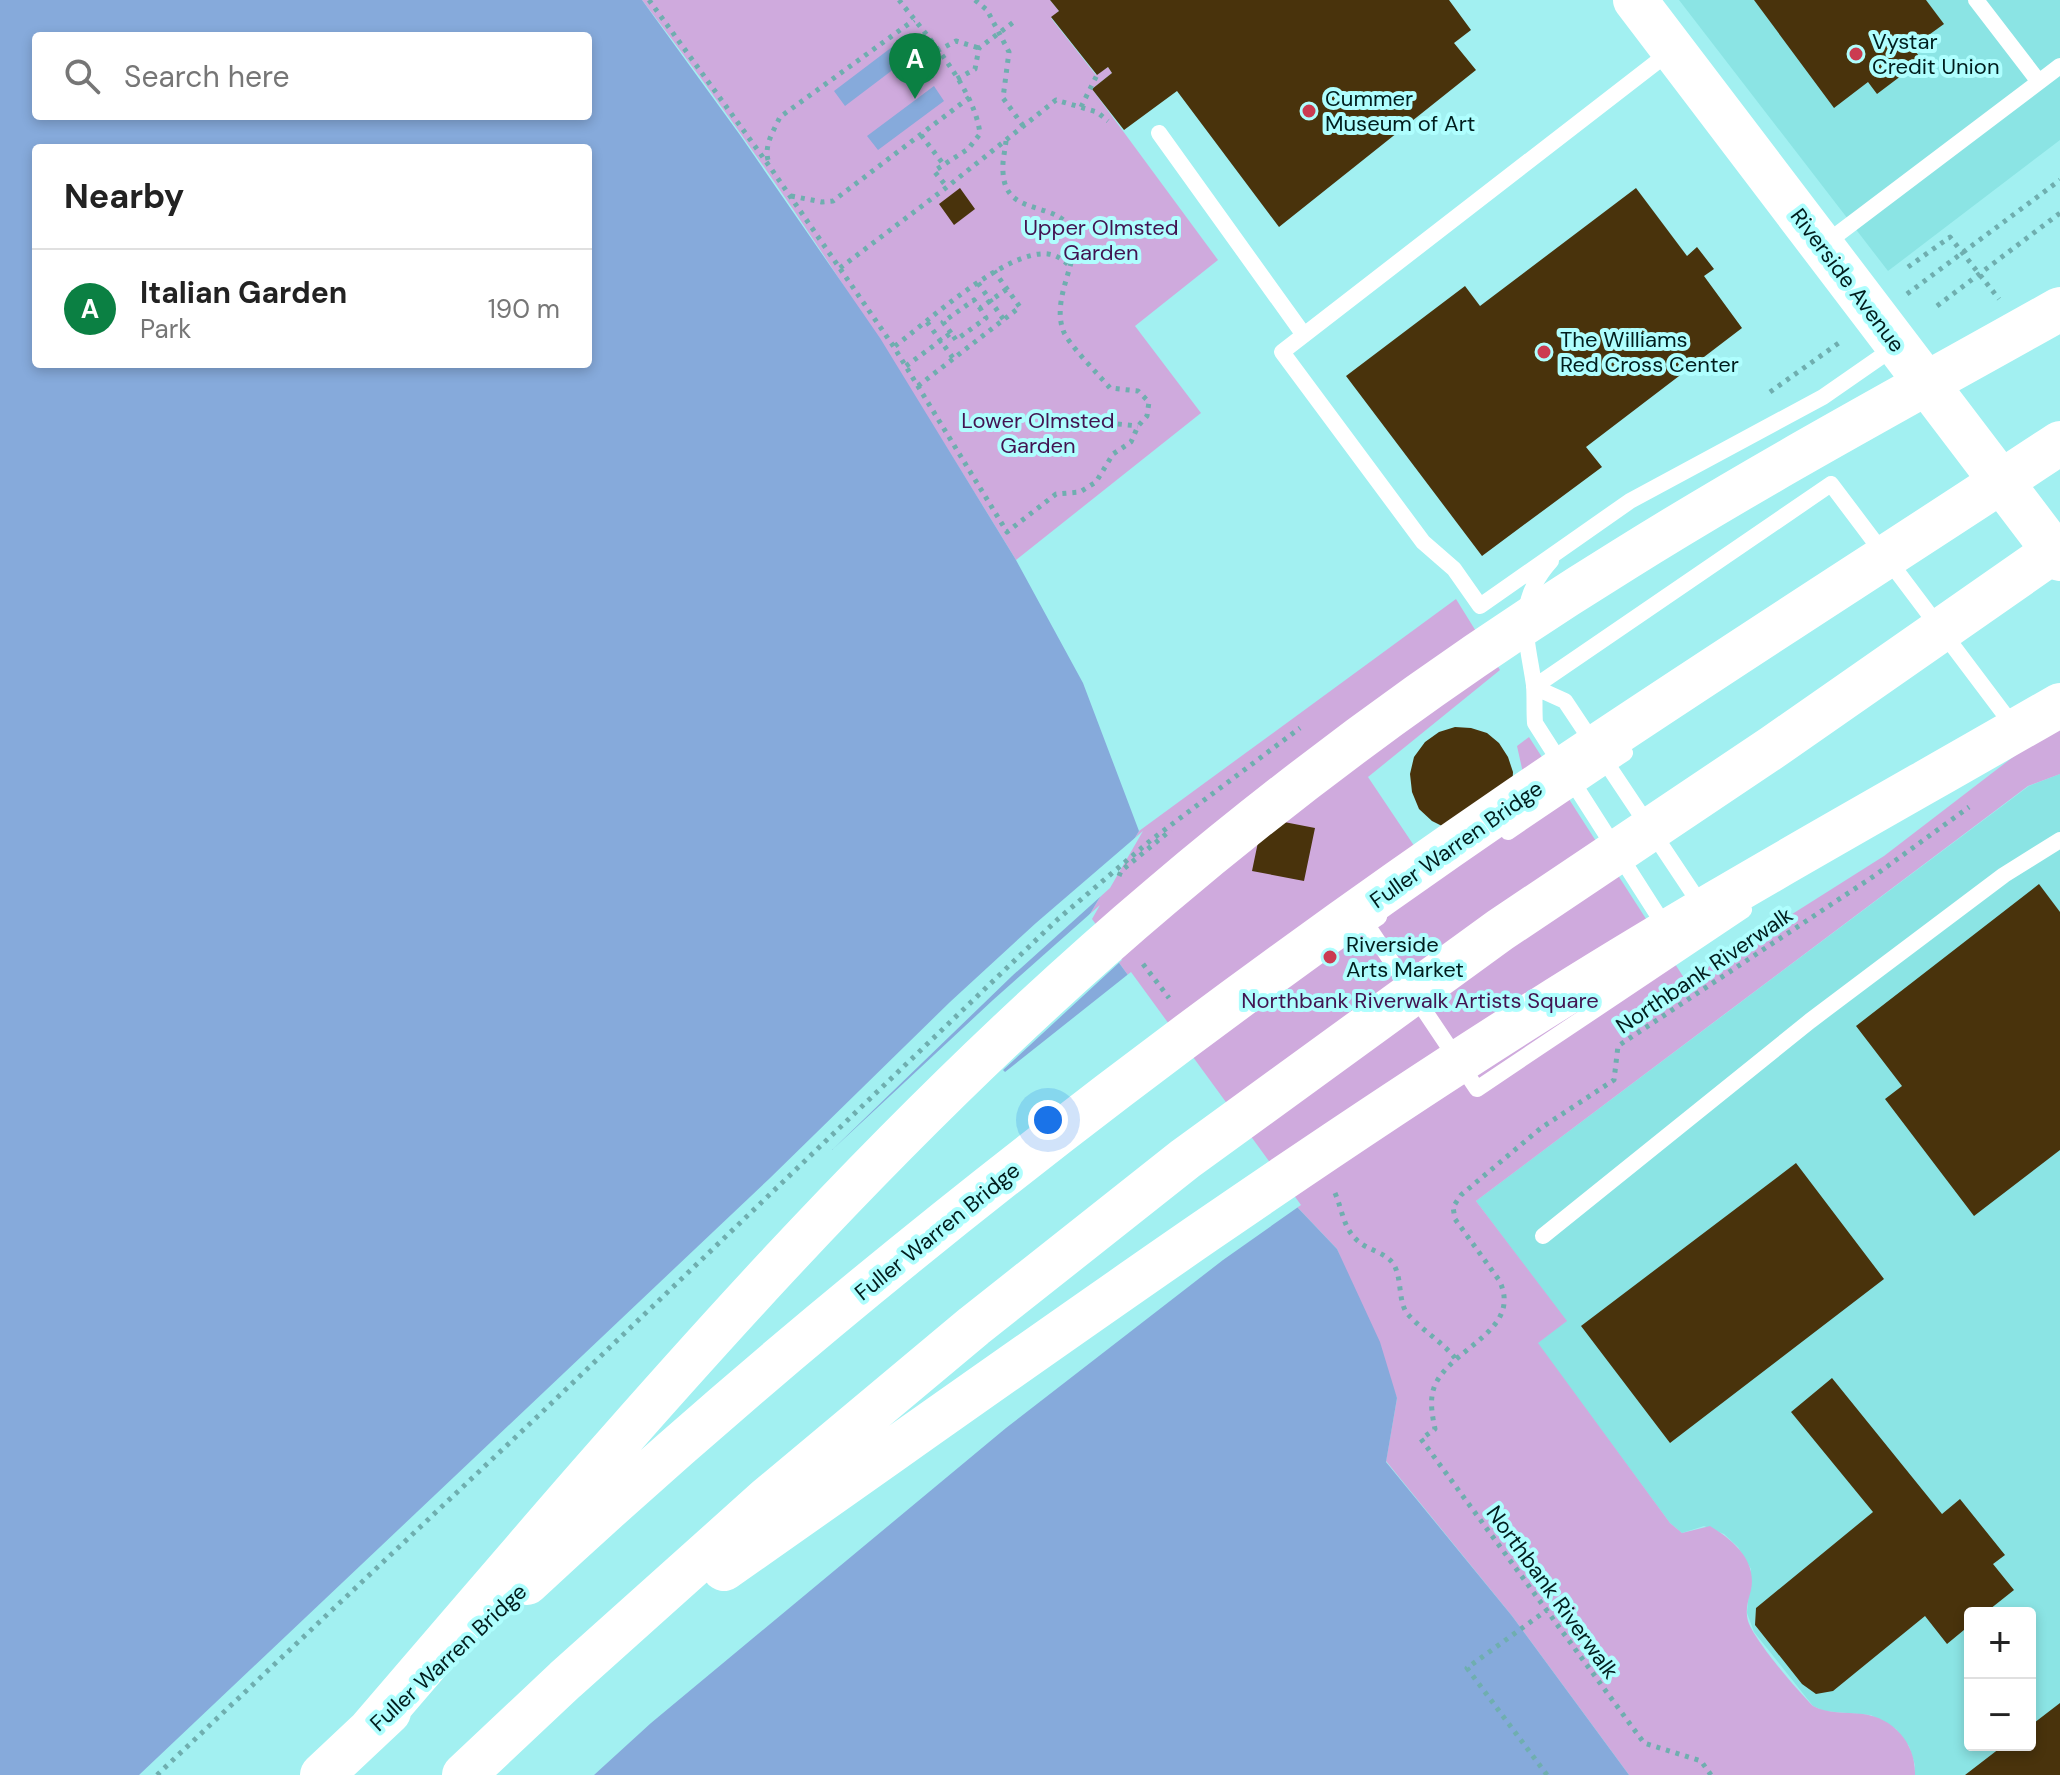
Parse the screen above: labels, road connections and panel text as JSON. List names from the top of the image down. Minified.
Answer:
{"streets":{"main road":["Riverside Avenue","Fuller Warren Bridge"],"path":["Northbank Riverwalk"]},"parks":["Upper Olmsted Garden","Lower Olmsted Garden","Northbank Riverwalk Artists Square"],"places":["Vystar Credit Union","Cummer Museum of Art","The Williams Red Cross Center","Riverside Arts Market"],"page":{"search":"Search here","pins":"A","heading":"Nearby","list":[{"mark":"A","name":"Italian Garden","note":"Park","value":"190 m"}],"map_buttons":["+","−"]}}
